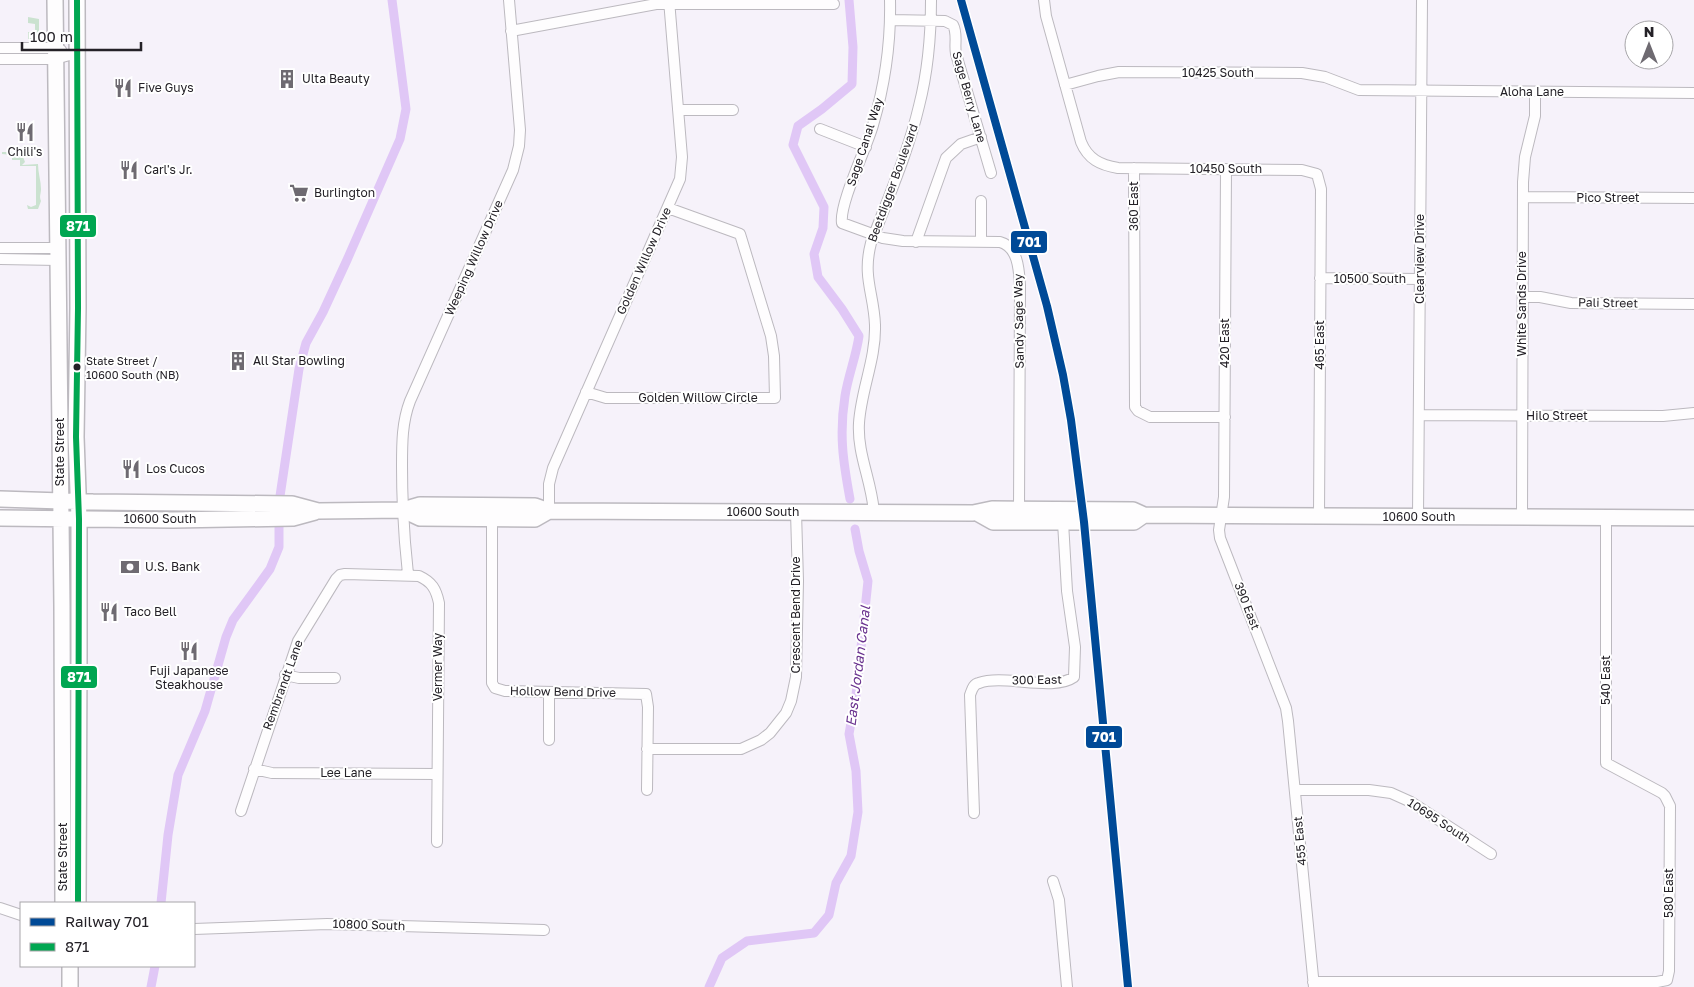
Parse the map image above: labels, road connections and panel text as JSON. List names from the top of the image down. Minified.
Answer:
{"streets":{"main road":["State Street","10600 South"],"street":["10425 South","Aloha Lane","Sage Berry Lane","Sage Canal Way","10450 South","Beetdigger Boulevard","Pico Street","360 East","Weeping Willow Drive","Clearview Drive","Golden Willow Drive","10500 South","Pali Street","White Sands Drive","Sandy Sage Way","420 East","465 East","Golden Willow Circle","Hilo Street","390 East","Crescent Bend Drive","Vermer Way","300 East","540 East","Rembrandt Lane","Hollow Bend Drive","Lee Lane","10695 South","455 East","580 East","10800 South"]},"crossings":[["10425 South","Aloha Lane"],["10425 South","360 East"],["Aloha Lane","Clearview Drive"],["Aloha Lane","White Sands Drive"],["Sage Berry Lane","Sage Canal Way"],["Sage Berry Lane","Beetdigger Boulevard"],["Sage Canal Way","Sandy Sage Way"],["10450 South","360 East"],["10450 South","420 East"],["10450 South","465 East"],["Beetdigger Boulevard","Sandy Sage Way"],["Beetdigger Boulevard","10600 South"],["Pico Street","White Sands Drive"],["360 East","420 East"],["Weeping Willow Drive","10600 South"],["Clearview Drive","10500 South"],["Clearview Drive","Hilo Street"],["Clearview Drive","10600 South"],["Golden Willow Drive","Golden Willow Circle"],["Golden Willow Drive","10600 South"],["10500 South","465 East"],["Pali Street","White Sands Drive"],["White Sands Drive","Hilo Street"],["White Sands Drive","10600 South"],["Sandy Sage Way","10600 South"],["420 East","10600 South"],["420 East","390 East"],["465 East","10600 South"],["State Street","10600 South"],["10600 South","390 East"],["10600 South","Crescent Bend Drive"],["10600 South","300 East"],["10600 South","540 East"],["10600 South","Hollow Bend Drive"],["390 East","455 East"],["Crescent Bend Drive","Hollow Bend Drive"],["Vermer Way","Rembrandt Lane"],["Vermer Way","Lee Lane"],["540 East","580 East"],["Rembrandt Lane","Lee Lane"],["10695 South","455 East"],["455 East","580 East"]],"water":["East Jordan Canal"],"places":{"building":["Ulta Beauty","All Star Bowling"],"restaurant":["Five Guys","Chili's","Carl's Jr.","Los Cucos","Taco Bell","Fuji Japanese Steakhouse"],"supermarket":["Burlington"],"other":["State Street / 10600 South (NB)"],"bank":["U.S. Bank"]},"lines":["rail line 701","transit line 871"],"legend":["Railway 701","871"],"scale_bar":"100 m","north":"top"}
